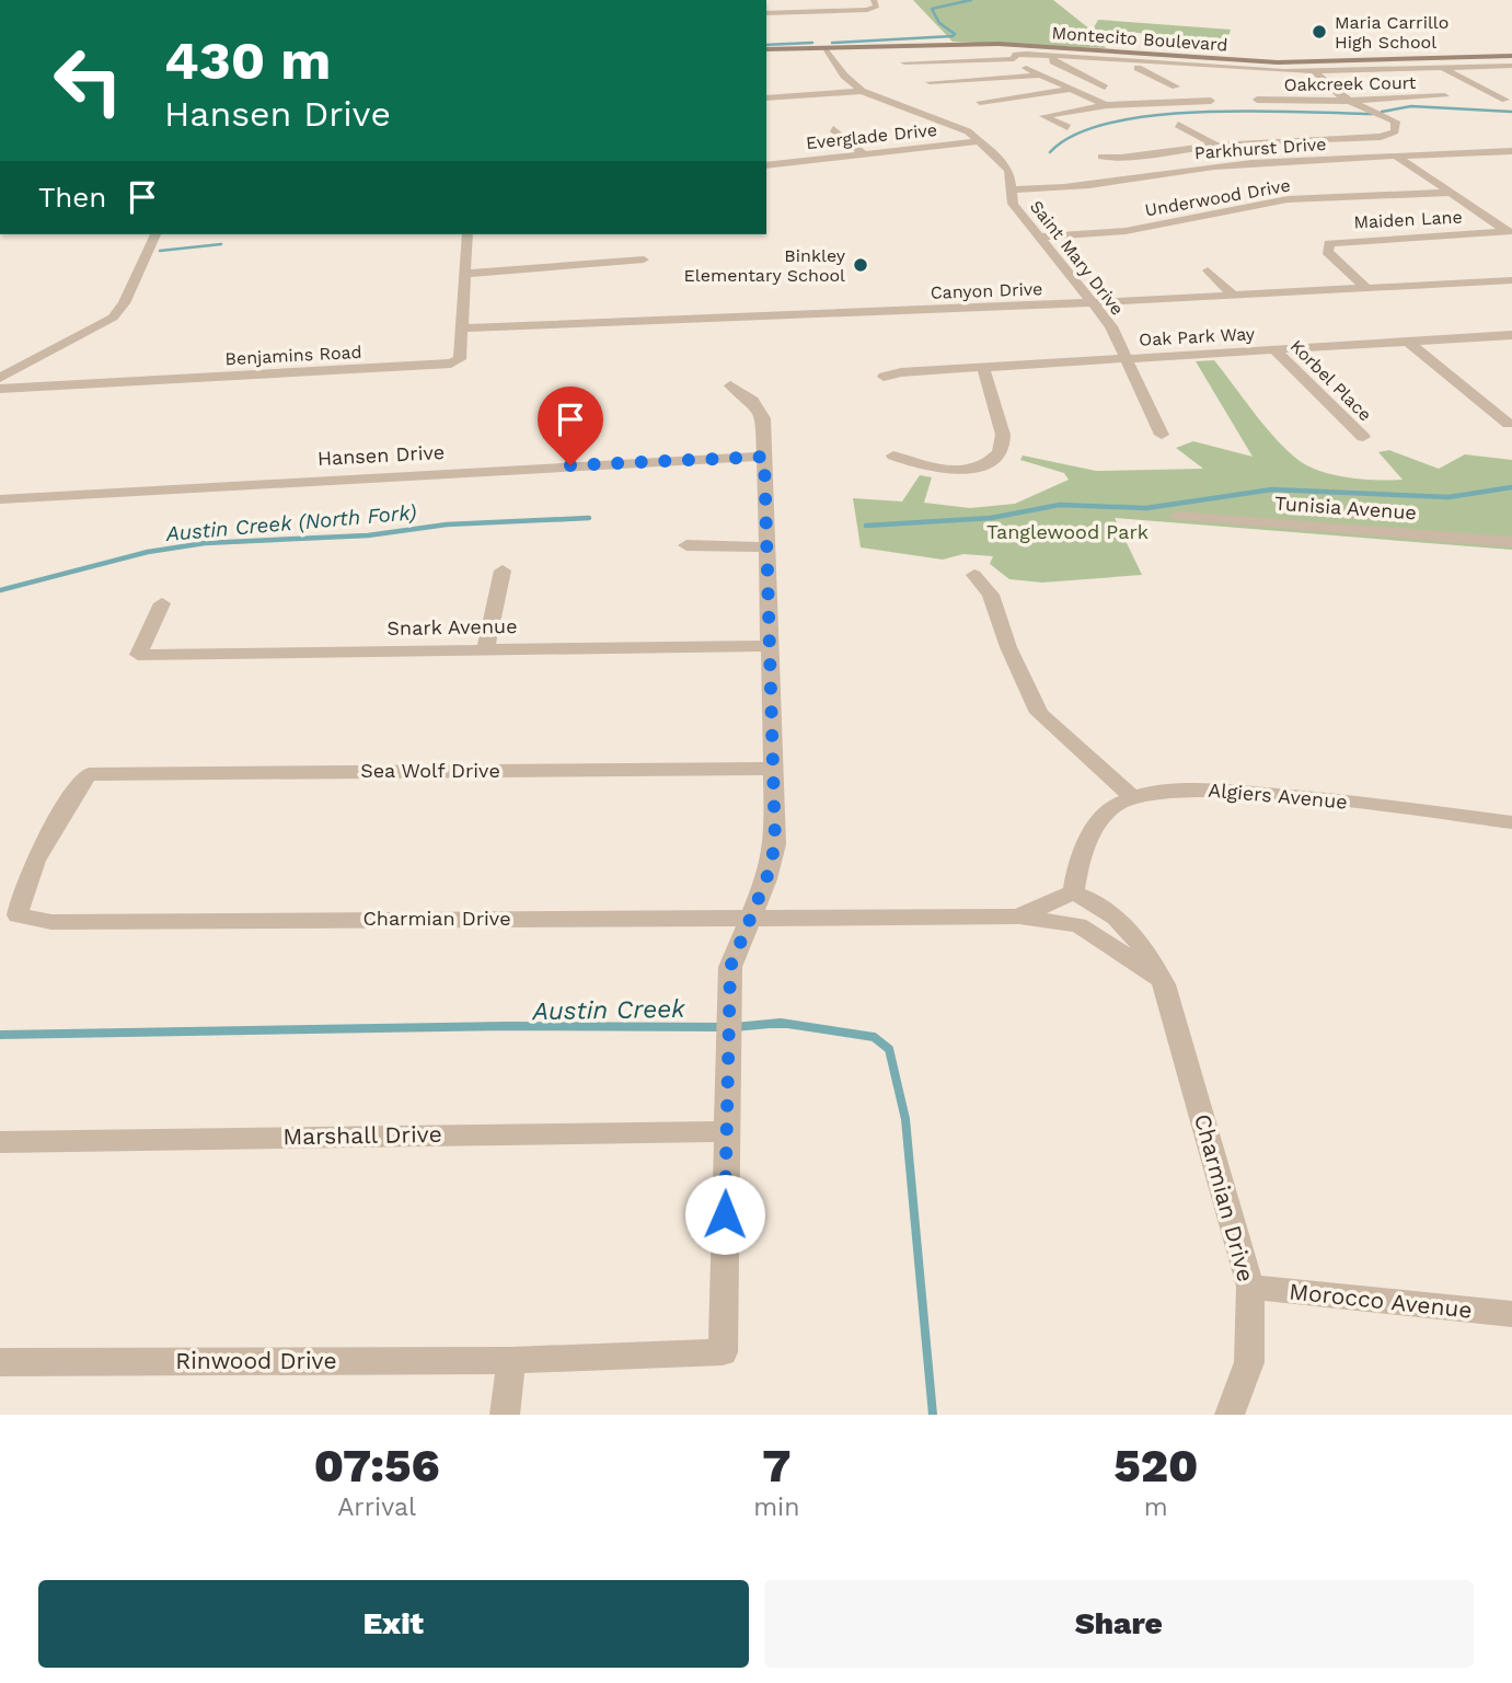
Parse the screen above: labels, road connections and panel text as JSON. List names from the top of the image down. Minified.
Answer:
{"streets":{"main road":["Montecito Boulevard"],"street":["Oakcreek Court","Everglade Drive","Parkhurst Drive","Underwood Drive","Maiden Lane","Saint Mary Drive","Canyon Drive","Oak Park Way","Benjamins Road","Korbel Place","Hansen Drive","Tunisia Avenue","Snark Avenue","Sea Wolf Drive","Algiers Avenue","Charmian Drive","Marshall Drive","Morocco Avenue","Rinwood Drive"]},"crossings":[["Montecito Boulevard","Saint Mary Drive"],["Everglade Drive","Saint Mary Drive"],["Parkhurst Drive","Saint Mary Drive"],["Underwood Drive","Saint Mary Drive"],["Maiden Lane","Canyon Drive"],["Saint Mary Drive","Canyon Drive"],["Saint Mary Drive","Oak Park Way"],["Canyon Drive","Benjamins Road"],["Oak Park Way","Korbel Place"],["Sea Wolf Drive","Charmian Drive"],["Charmian Drive","Morocco Avenue"],["Marshall Drive","Rinwood Drive"]],"water":["Austin Creek (North Fork)","Austin Creek"],"parks":["Tanglewood Park"],"places":["Maria Carrillo High School","Binkley Elementary School"],"page":{"turn":["430 m","Hansen Drive"],"then":"Then","eta":["07:56","Arrival","7","min","520","m"],"buttons":["Exit","Share"]}}
